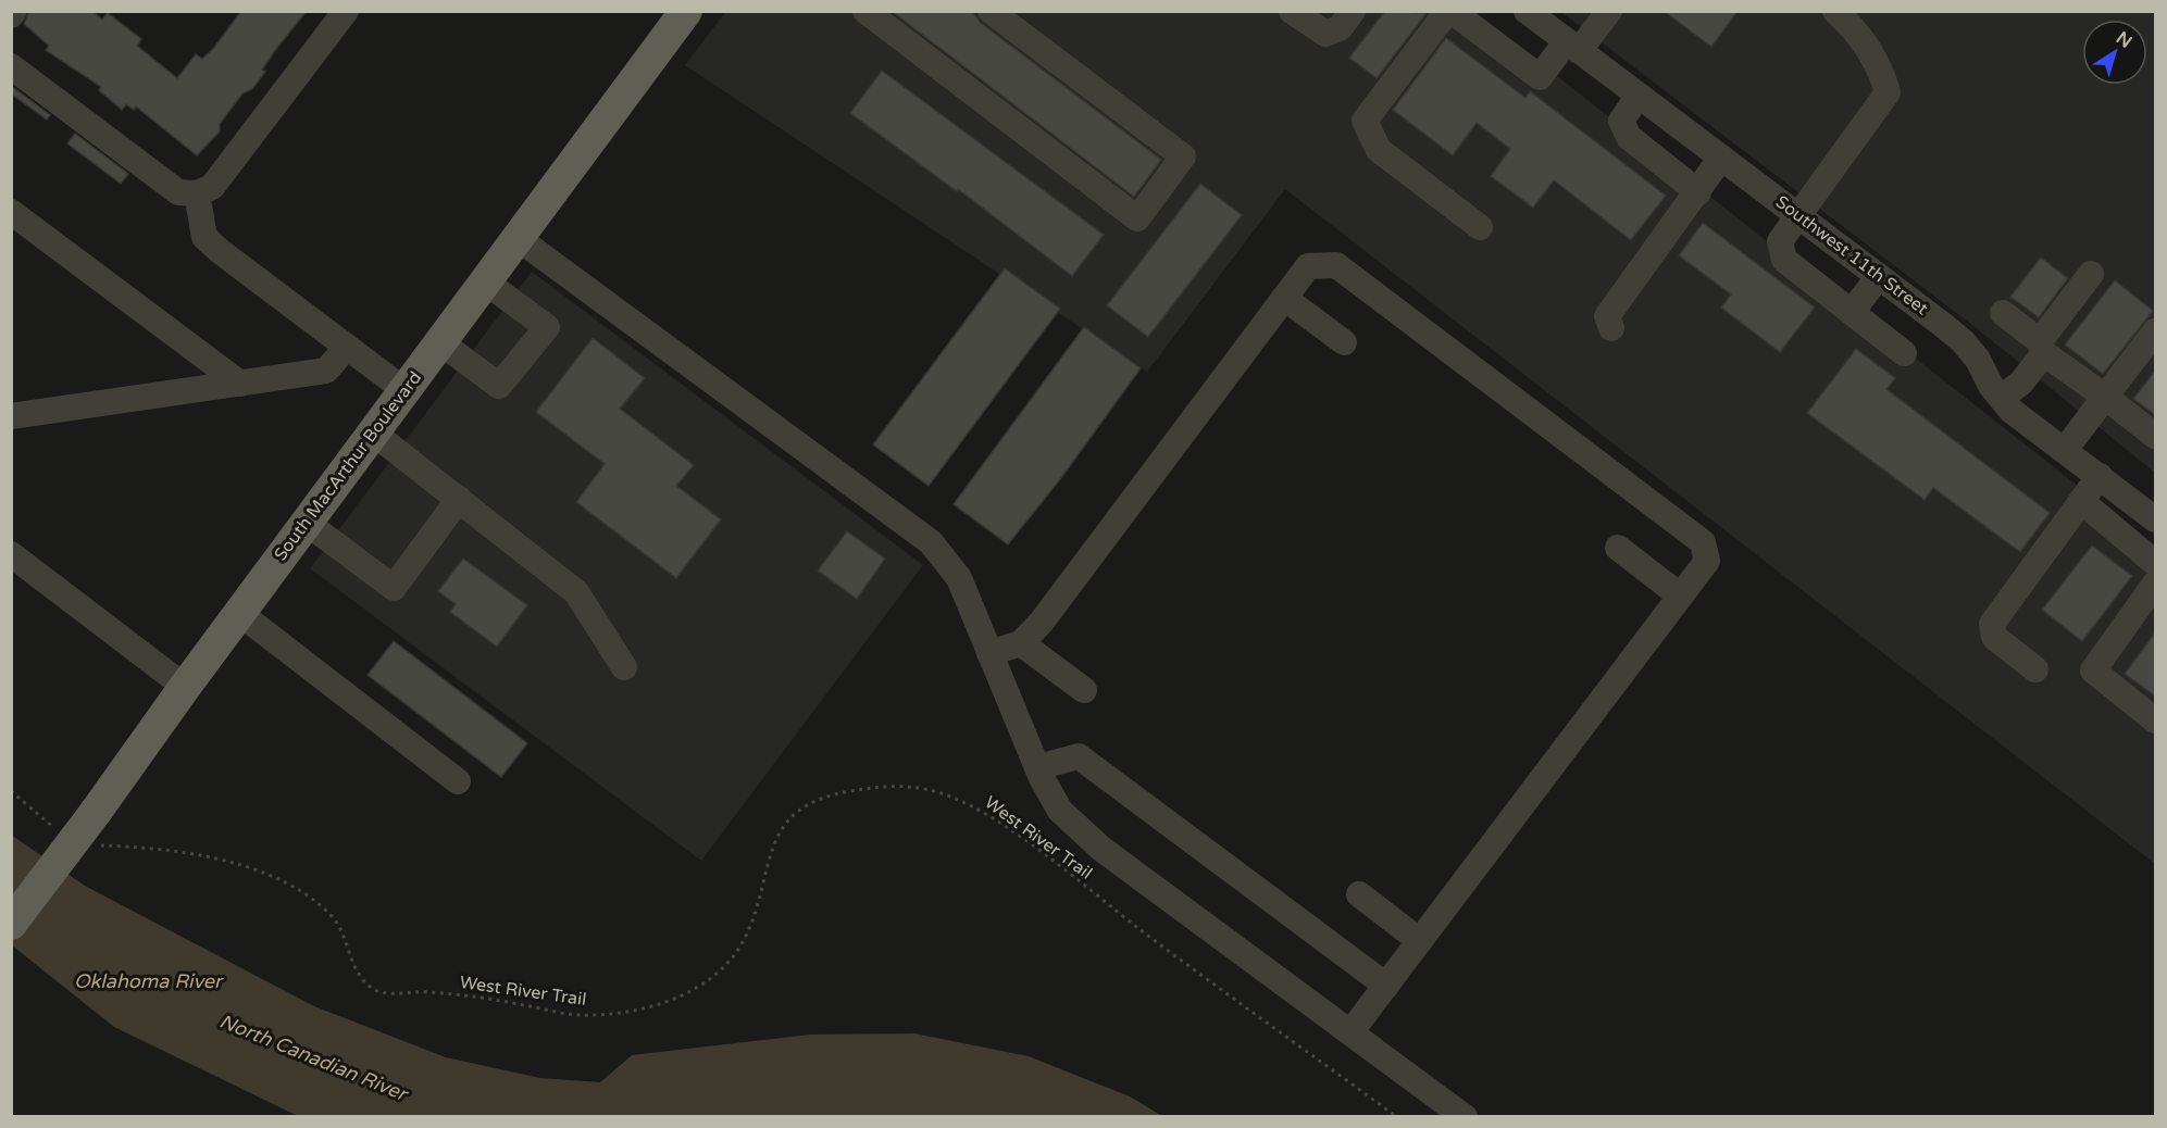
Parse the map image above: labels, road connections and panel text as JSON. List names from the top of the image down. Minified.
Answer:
{"streets":{"main road":["South MacArthur Boulevard"],"street":["Southwest 11th Street"],"path":["West River Trail"]},"water":["Oklahoma River","North Canadian River"],"north":"top right"}
